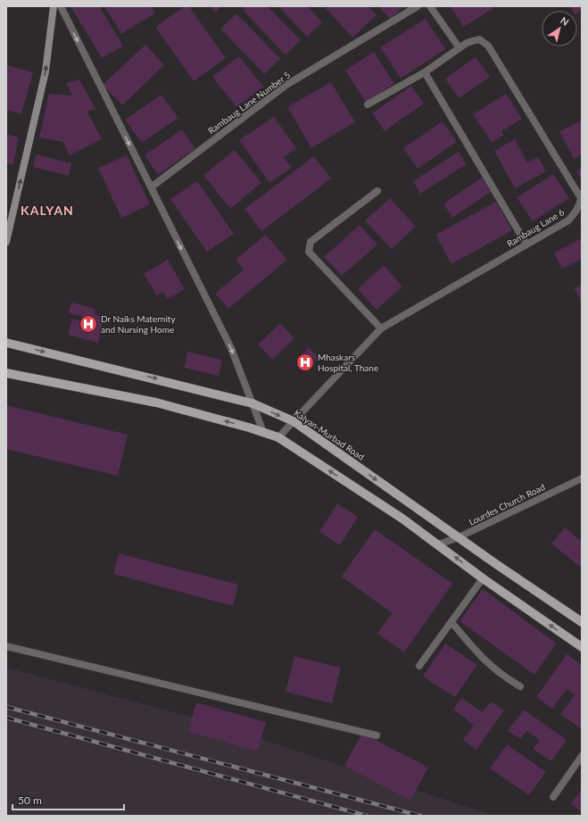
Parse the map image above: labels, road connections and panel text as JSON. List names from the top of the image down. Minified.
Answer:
{"streets":{"main road":["Kalyan-Murbad Road"],"street":["Rambaug Lane Number 5","Rambaug Lane 6","Lourdes Church Road"]},"crossings":[["Rambaug Lane 6","Kalyan-Murbad Road"],["Kalyan-Murbad Road","Lourdes Church Road"]],"districts":["KALYAN"],"places":{"hospital":["Dr Naiks Maternity and Nursing Home","Mhaskars Hospital, Thane"]},"scale_bar":"50 m","north":"top right"}
